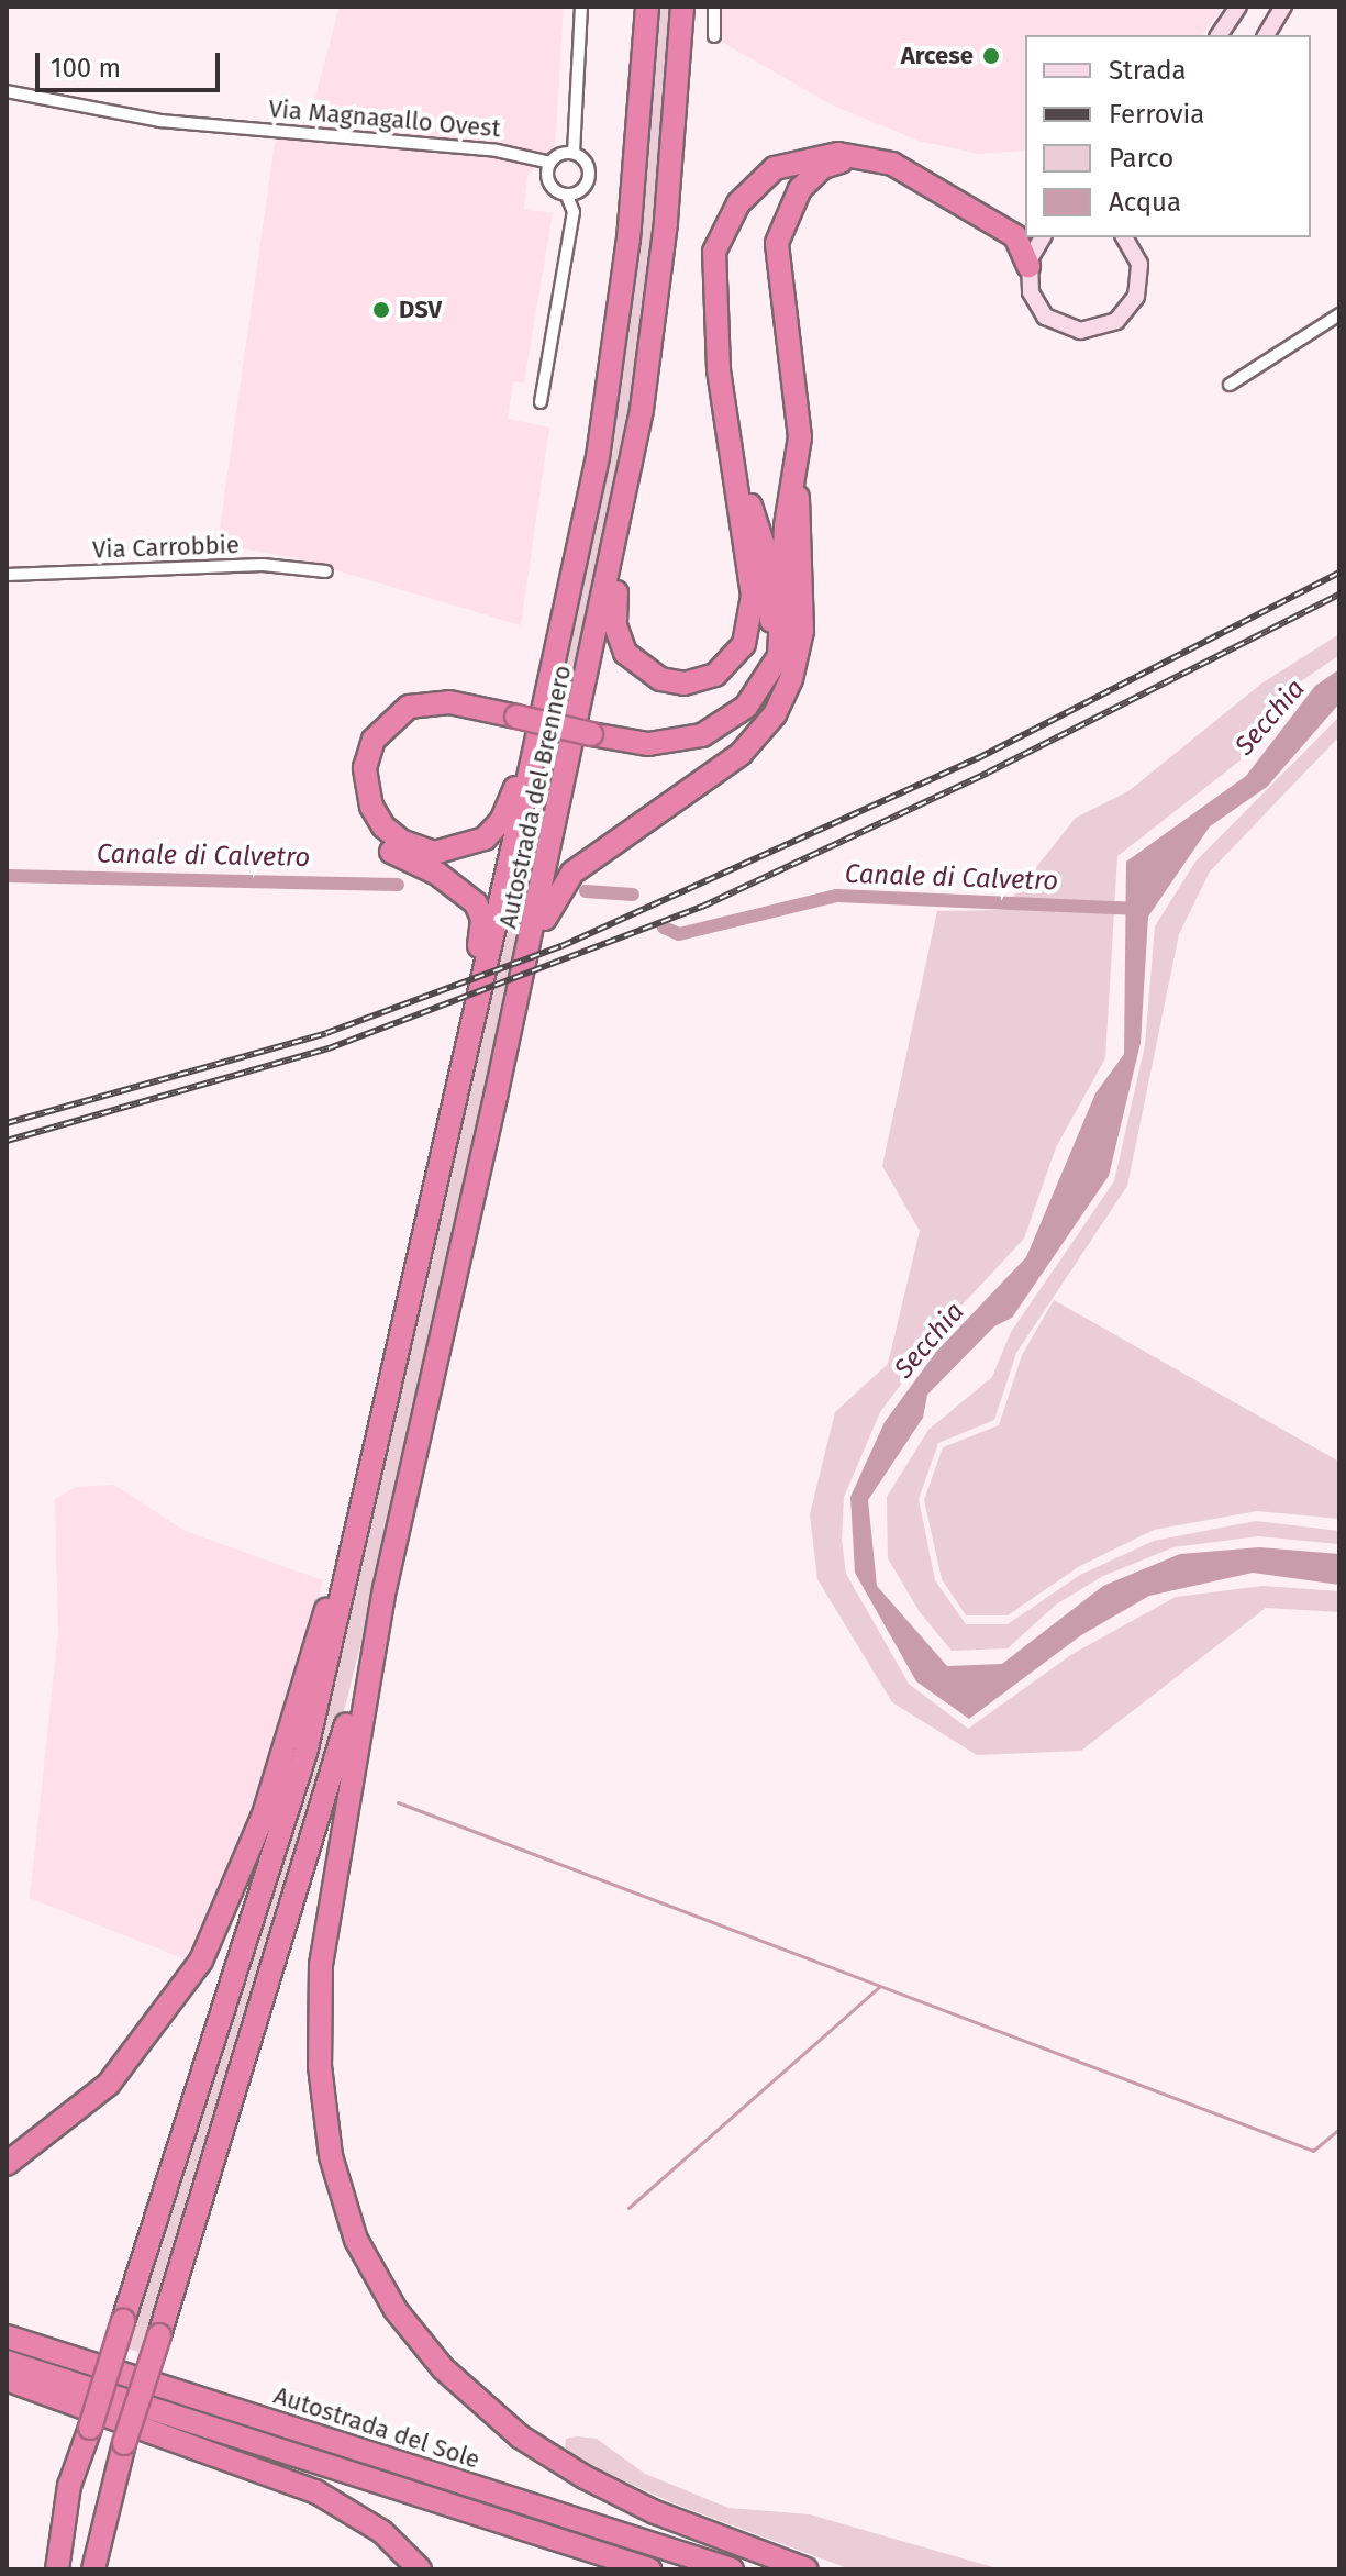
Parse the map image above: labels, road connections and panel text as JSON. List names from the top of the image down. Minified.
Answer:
{"streets":{"highway":["Autostrada del Brennero","Autostrada del Sole"],"street":["Via Magnagallo Ovest","Via Carrobbie"]},"water":["Secchia","Canale di Calvetro"],"places":["Arcese","DSV"],"legend":["Strada","Ferrovia","Parco","Acqua"],"scale_bar":"100 m"}
